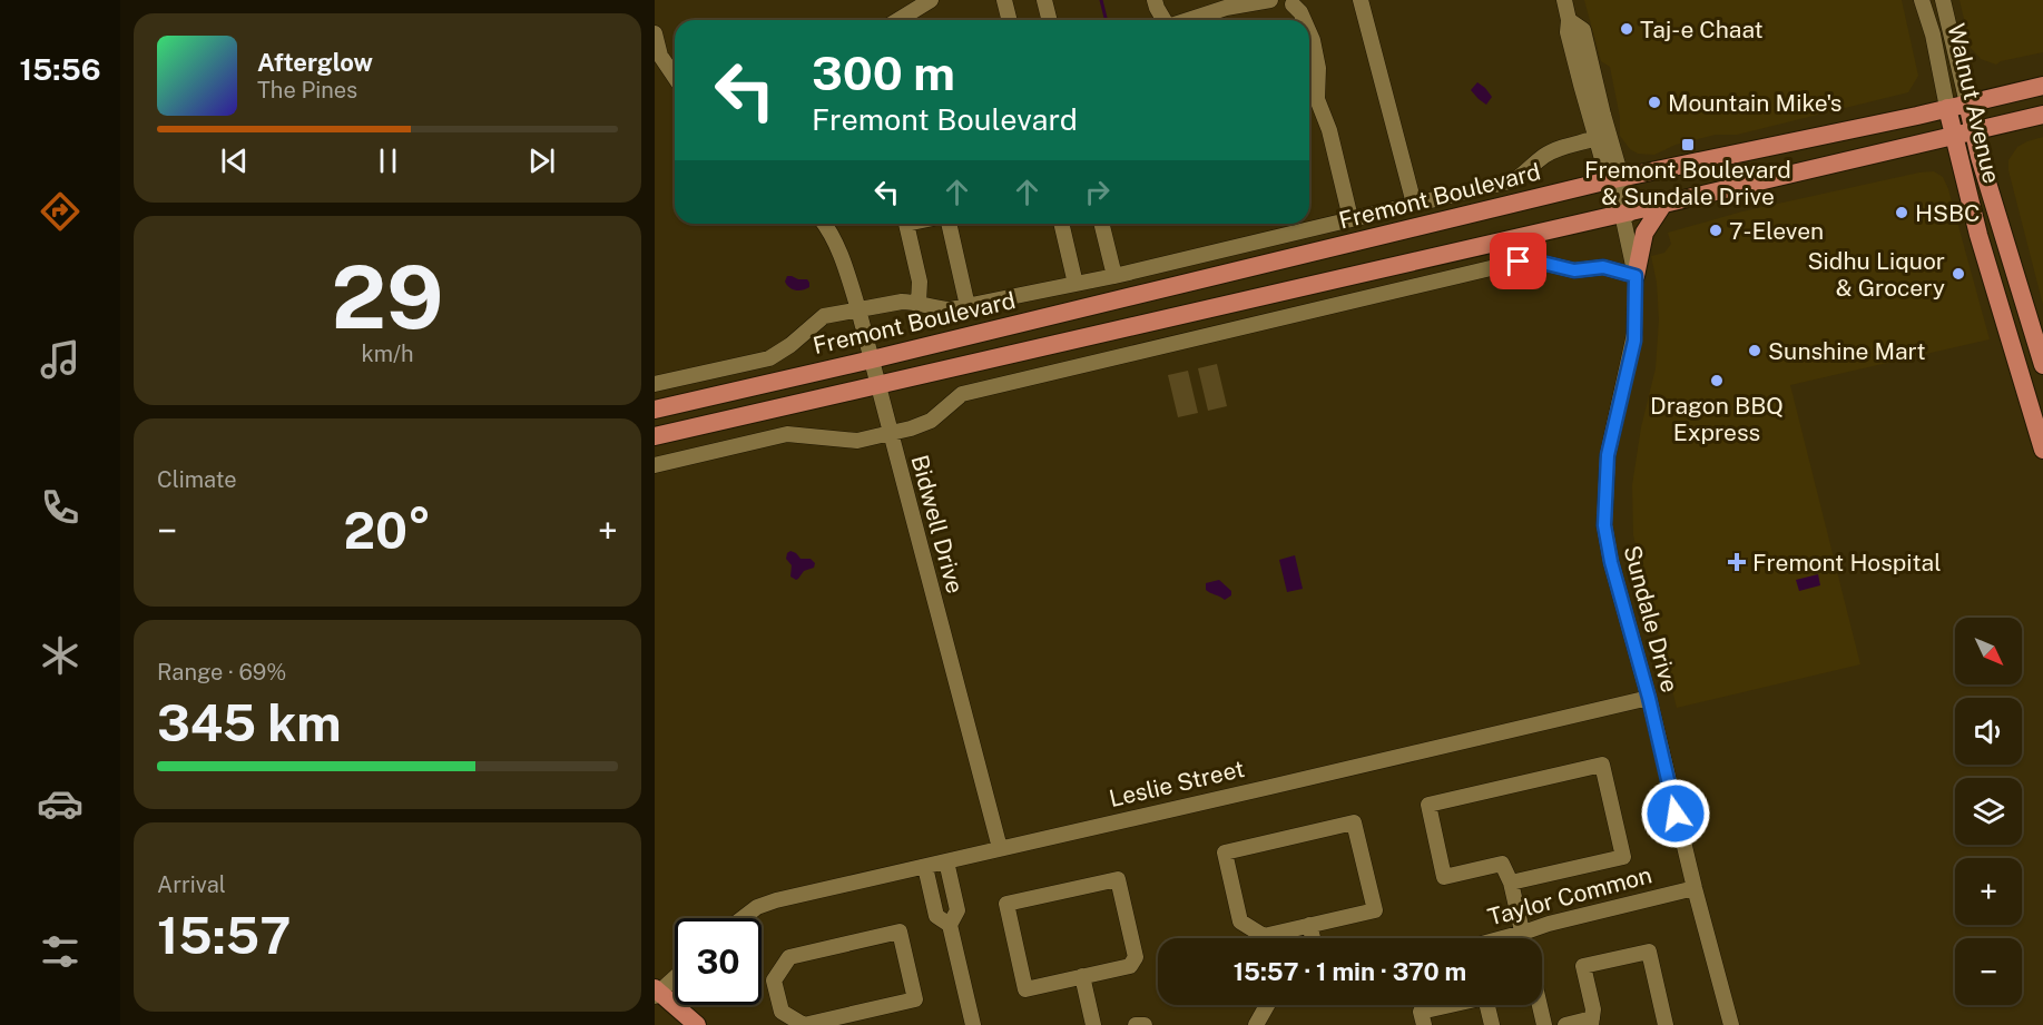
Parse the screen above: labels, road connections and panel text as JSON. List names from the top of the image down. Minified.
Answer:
{"streets":{"main road":["Walnut Avenue","Fremont Boulevard"],"street":["Bidwell Drive","Sundale Drive","Leslie Street","Taylor Common"]},"crossings":[["Walnut Avenue","Fremont Boulevard"],["Fremont Boulevard","Bidwell Drive"],["Fremont Boulevard","Sundale Drive"],["Bidwell Drive","Leslie Street"],["Sundale Drive","Leslie Street"],["Sundale Drive","Taylor Common"]],"places":{"other":["Taj-e Chaat","Mountain Mike's","HSBC","7-Eleven","Sidhu Liquor & Grocery","Sunshine Mart","Dragon BBQ Express"],"transit":["Fremont Boulevard & Sundale Drive"],"health":["Fremont Hospital"]},"north":"bottom right","page":{"tabs":"15:56","turn":["300 m","Fremont Boulevard"],"song":["Afterglow","The Pines"],"tile":[["29","km/h"],"Climate",["Range · 69%","345 km"],["Arrival","15:57"]],"heat":["−","20°","+"],"map_buttons":["+","−"],"limit":"30","trip":"15:57 · 1 min · 370 m"}}
